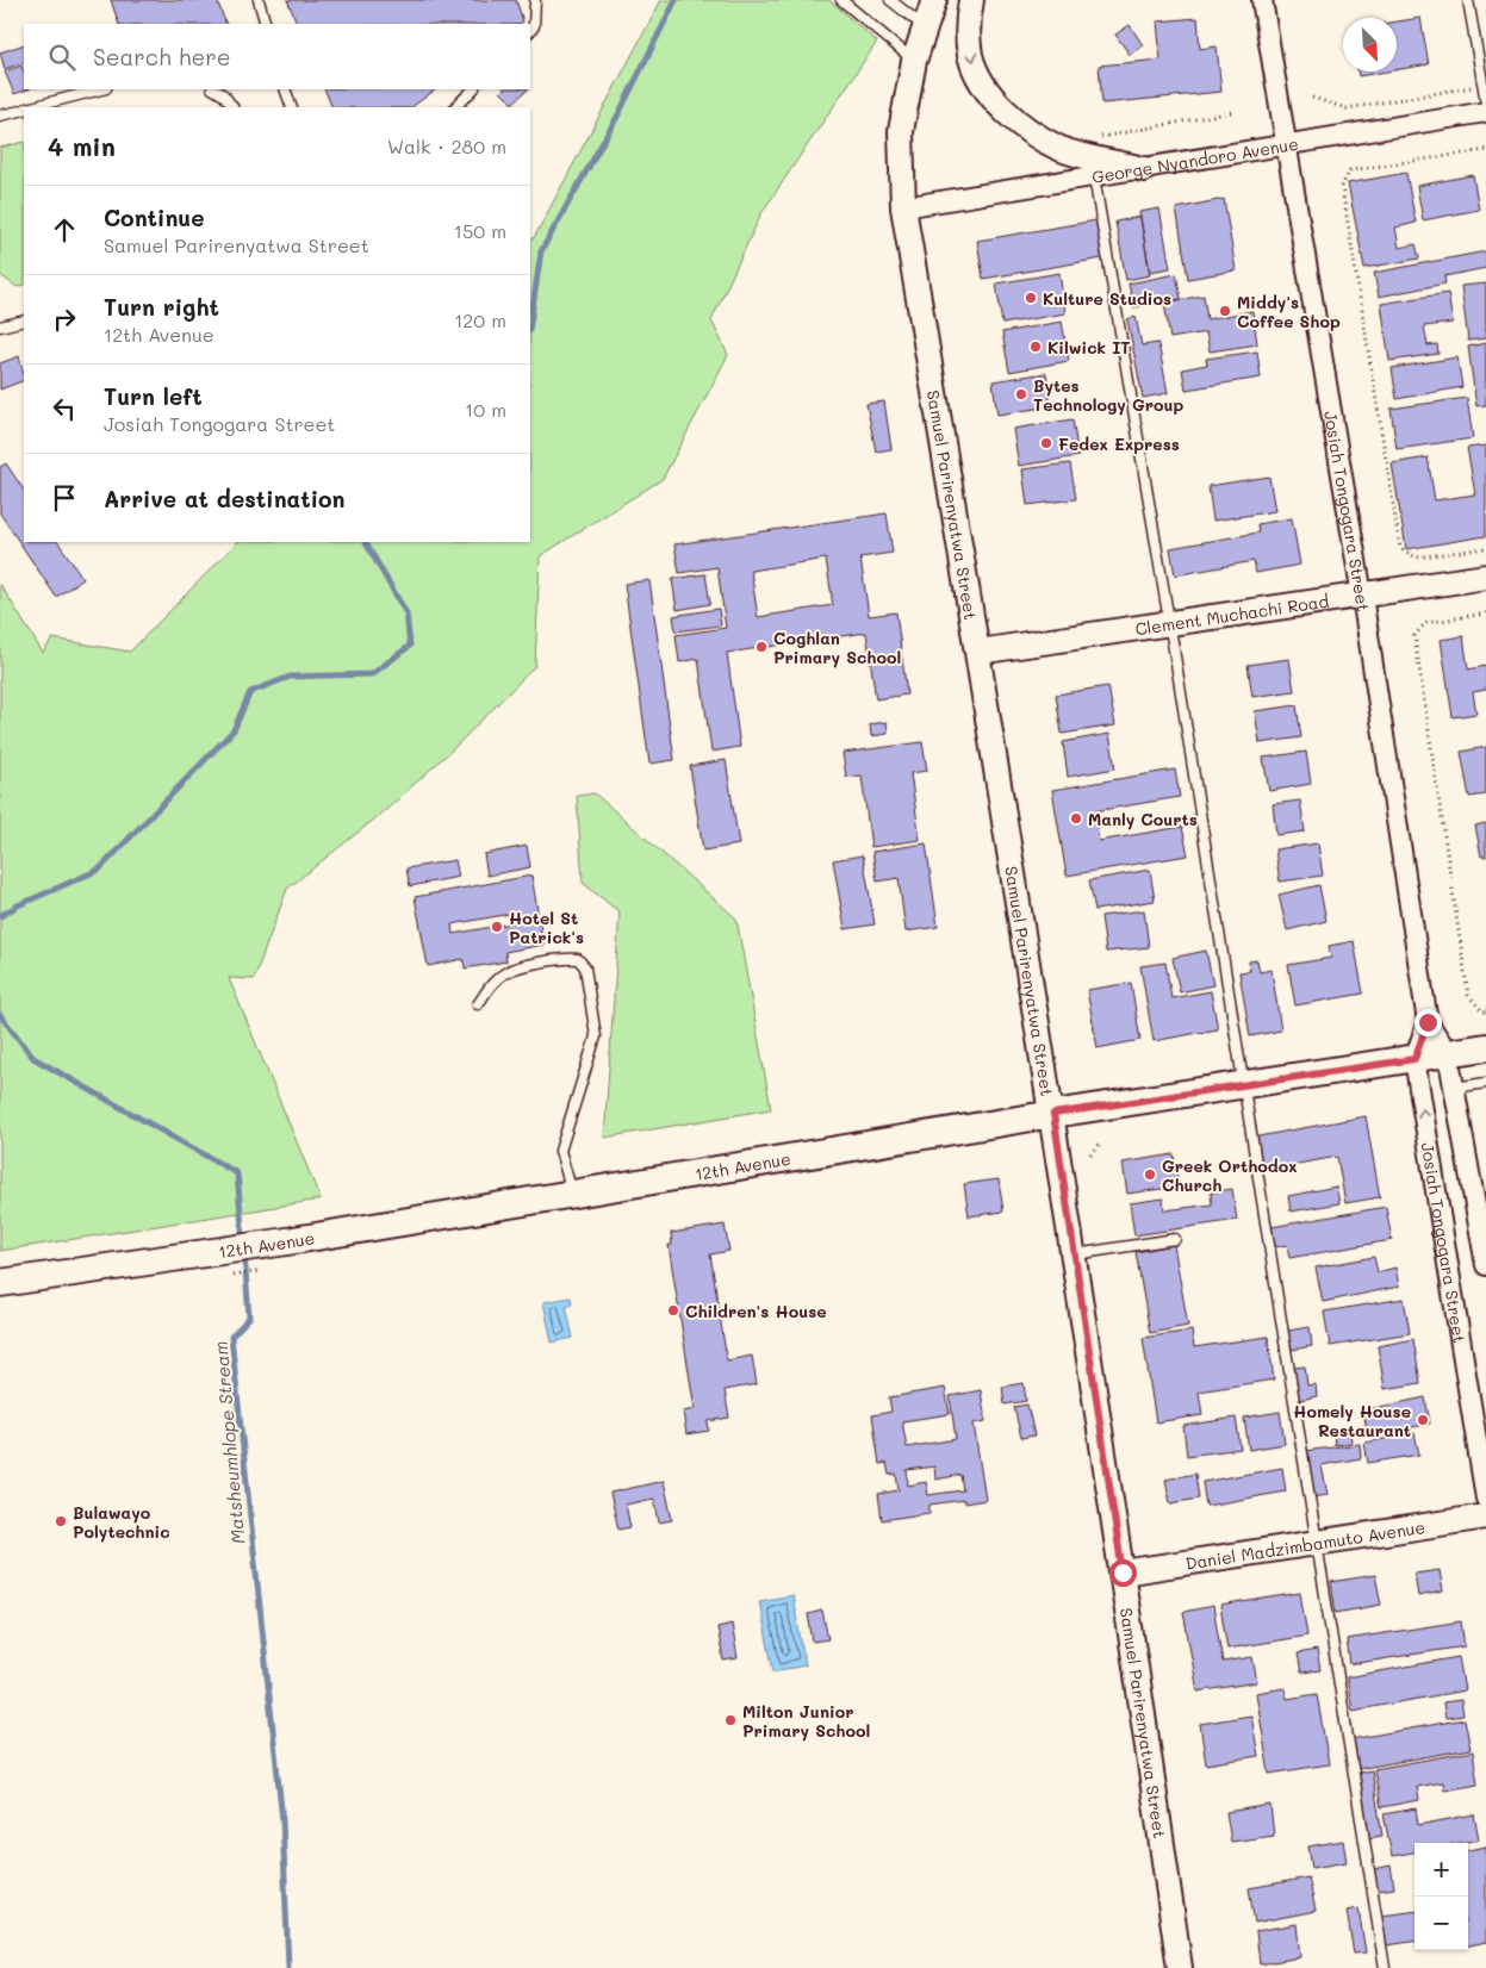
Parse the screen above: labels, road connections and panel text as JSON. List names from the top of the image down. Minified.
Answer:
{"streets":{"main road":["12th Avenue"],"street":["George Nyandoro Avenue","Samuel Parirenyatwa Street","Josiah Tongogara Street","Clement Muchachi Road","Daniel Madzimbamuto Avenue"]},"crossings":[["George Nyandoro Avenue","Samuel Parirenyatwa Street"],["George Nyandoro Avenue","Josiah Tongogara Street"],["Samuel Parirenyatwa Street","Clement Muchachi Road"],["Samuel Parirenyatwa Street","12th Avenue"],["Samuel Parirenyatwa Street","Daniel Madzimbamuto Avenue"],["Josiah Tongogara Street","Clement Muchachi Road"],["Josiah Tongogara Street","12th Avenue"]],"water":["Matsheumhlope Stream"],"places":["Kulture Studios","Middy's Coffee Shop","Kilwick IT","Bytes Technology Group","Fedex Express","Coghlan Primary School","Manly Courts","Hotel St Patrick's","Greek Orthodox Church","Children's House","Homely House Restaurant","Bulawayo Polytechnic","Milton Junior Primary School"],"north":"bottom right","page":{"search":"Search here","heading":["4 min","Walk · 280 m"],"list":[["Continue","Samuel Parirenyatwa Street","150 m"],["Turn right","12th Avenue","120 m"],["Turn left","Josiah Tongogara Street","10 m"],"Arrive at destination"],"map_buttons":["+","−"]}}
